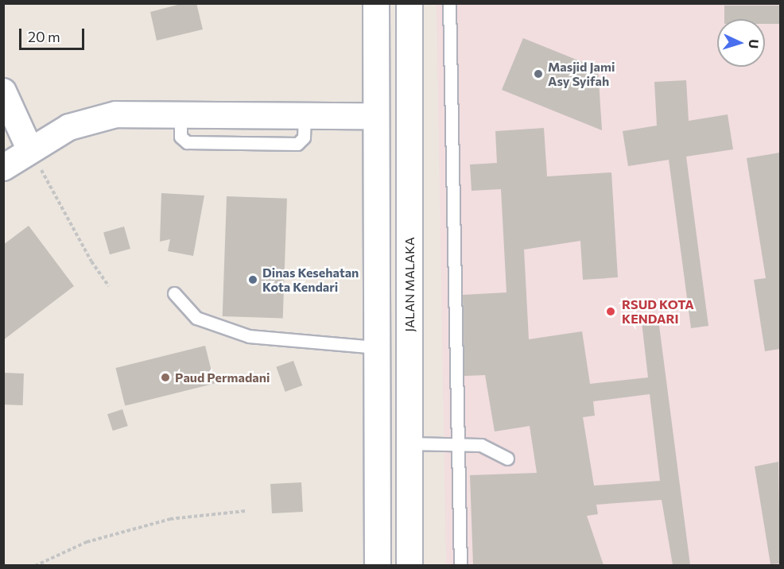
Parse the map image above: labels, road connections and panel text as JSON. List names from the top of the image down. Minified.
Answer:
{"streets":{"street":["JALAN MALAKA"]},"places":["Masjid Jami Asy Syifah","Dinas Kesehatan Kota Kendari","RSUD KOTA KENDARI","Paud Permadani"],"scale_bar":"20 m","north":"right"}
